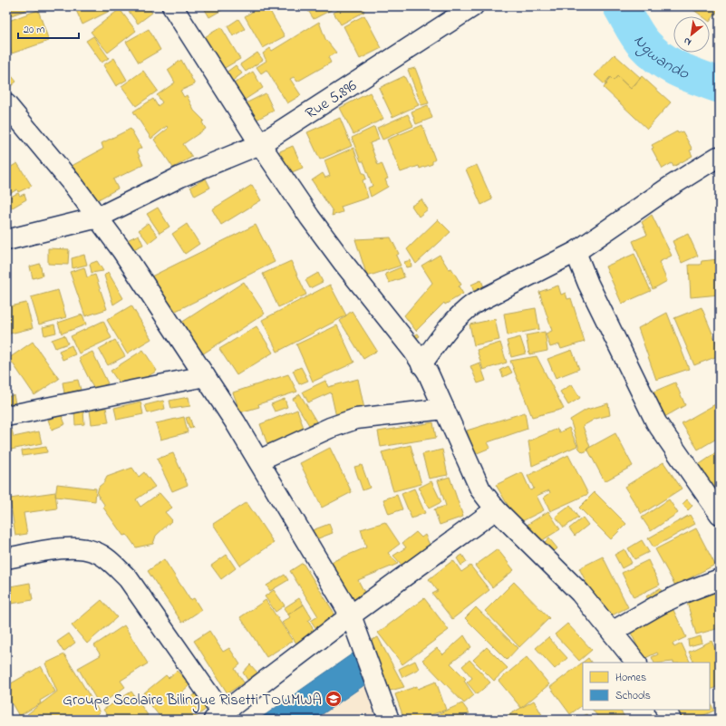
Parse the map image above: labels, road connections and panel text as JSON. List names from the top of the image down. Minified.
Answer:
{"streets":{"street":["Rue 5.896"]},"water":["Ngwando"],"places":{"school or university":["Groupe Scolaire Bilingue Risetti TOUMWA"]},"legend":["Homes","Schools"],"scale_bar":"20 m","north":"bottom left"}
